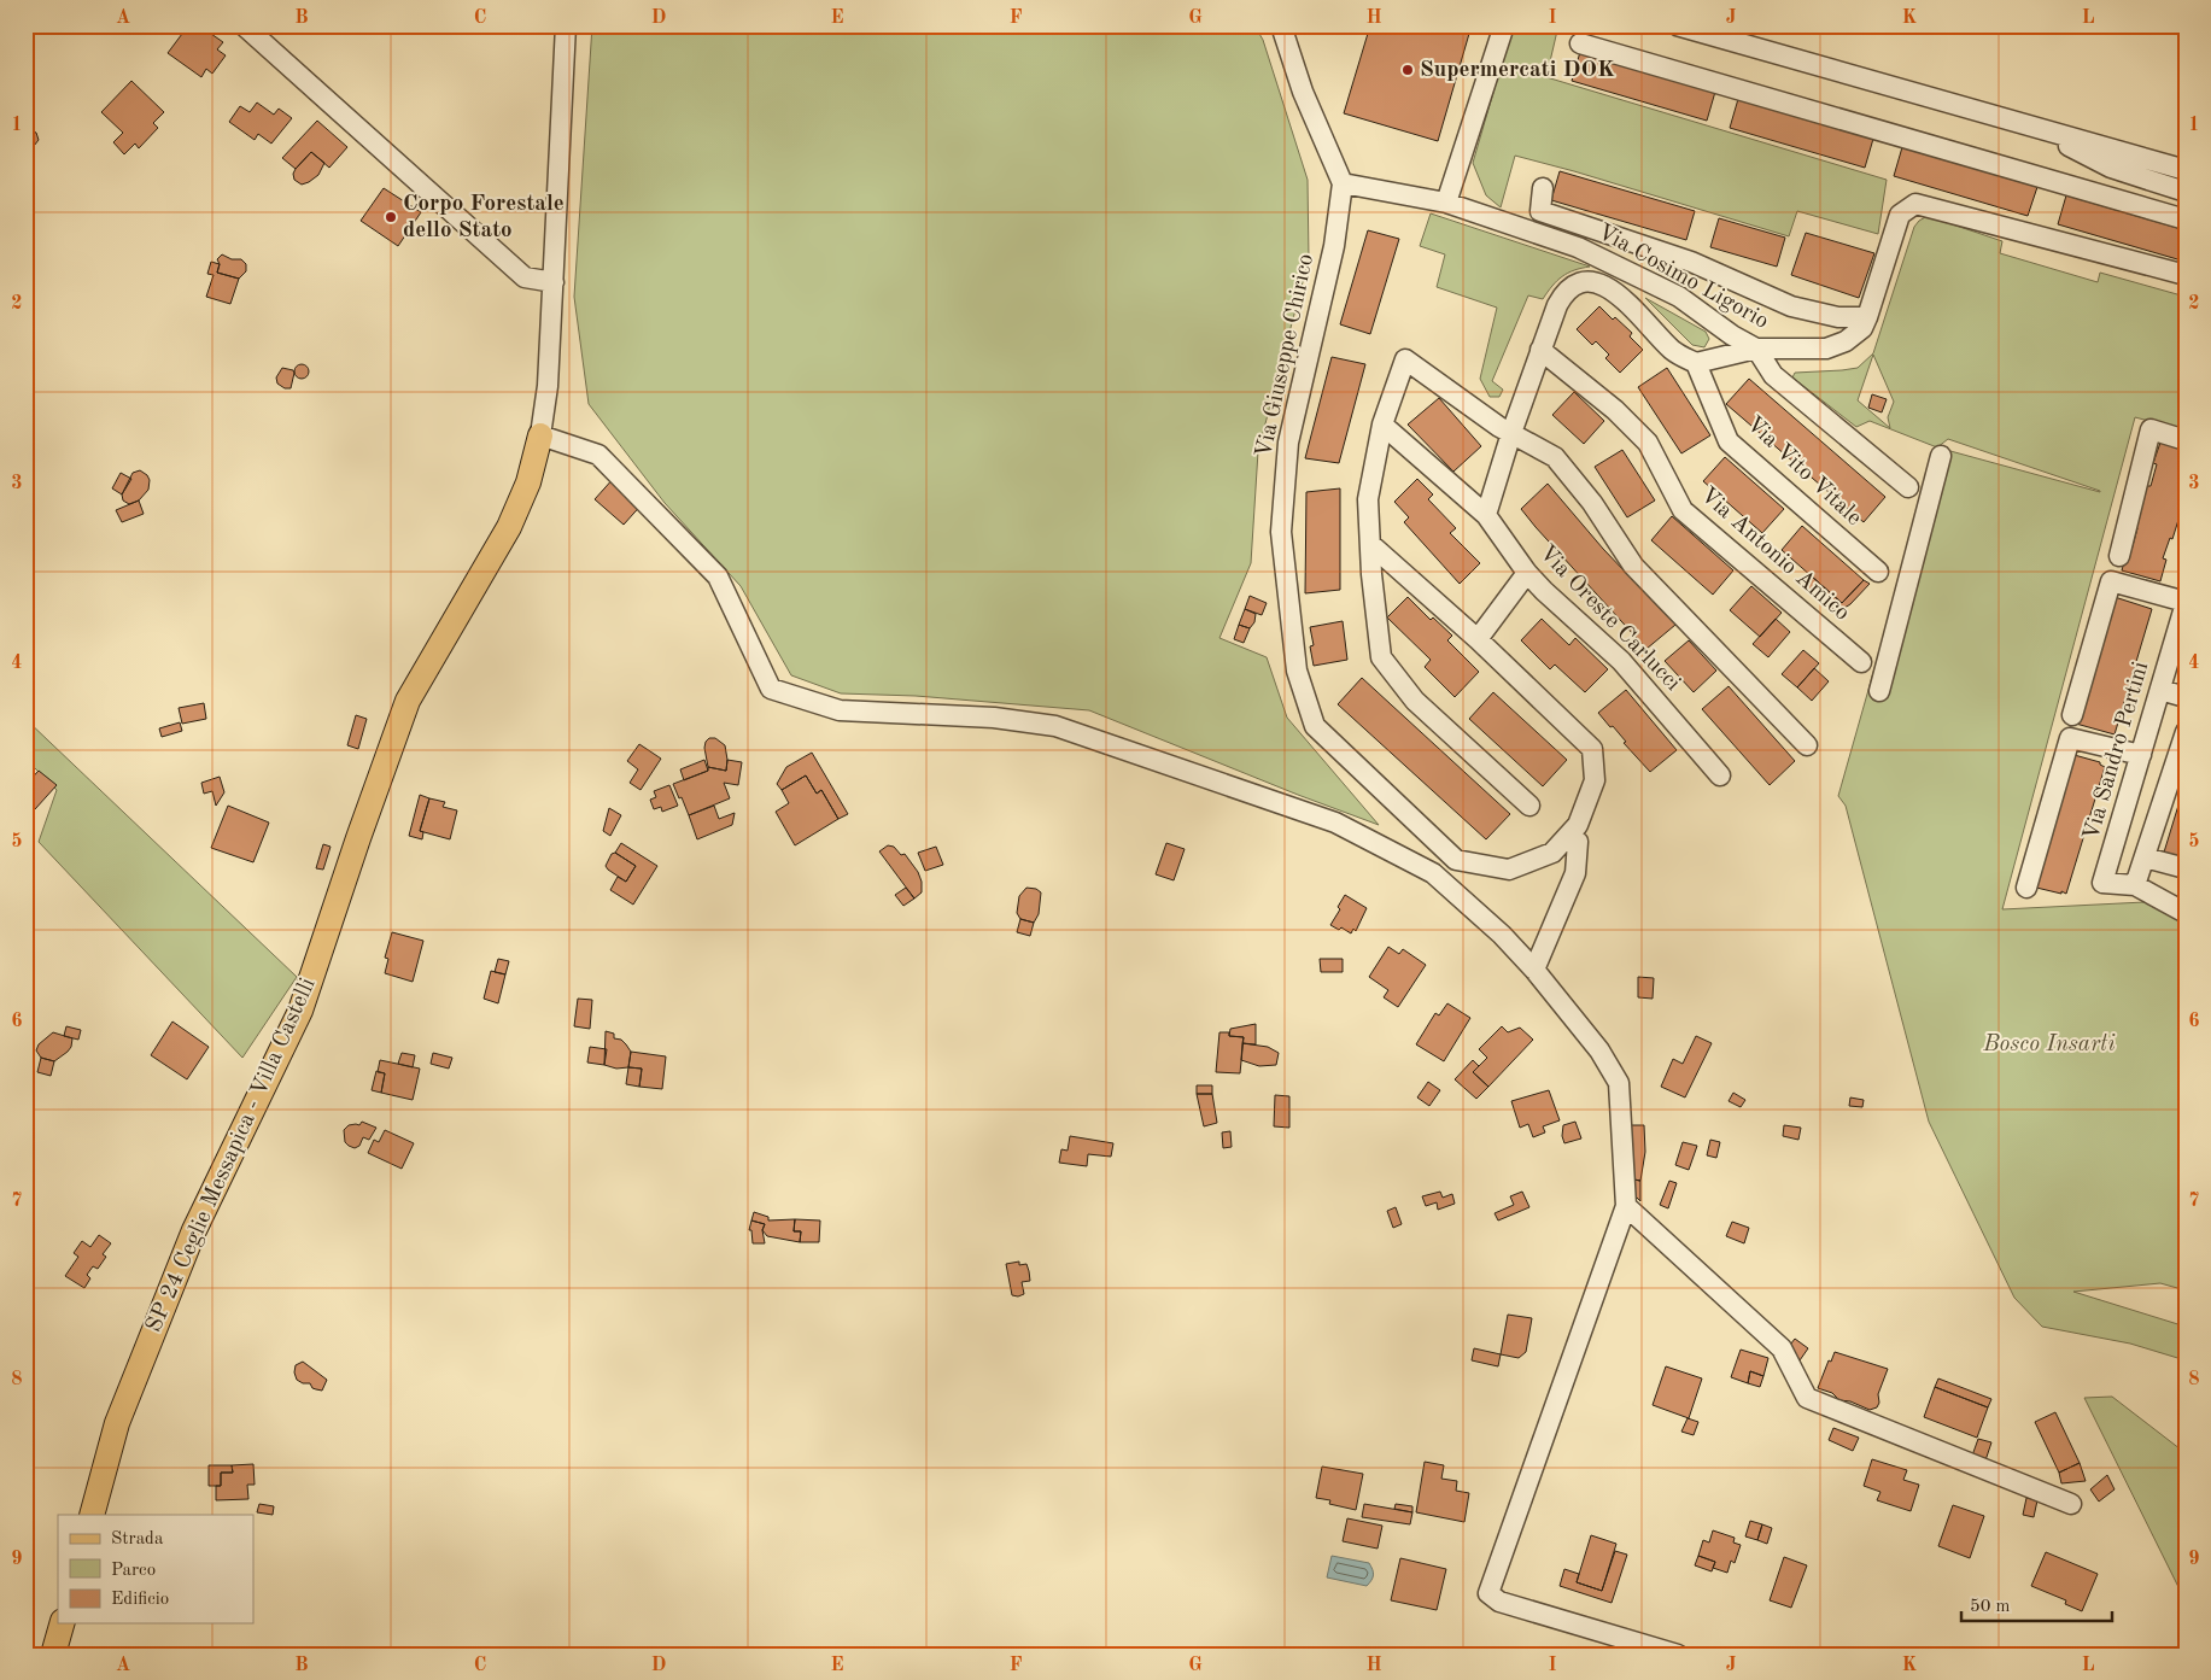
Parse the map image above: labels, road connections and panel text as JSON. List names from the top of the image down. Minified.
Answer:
{"streets":{"main road":["SP 24 Ceglie Messapica - Villa Castelli"],"street":["Via Cosimo Ligorio","Via Giuseppe Chirico","Via Vito Vitale","Via Antonio Amico","Via Oreste Carlucci","Via Sandro Pertini"]},"crossings":[["Via Cosimo Ligorio","Via Giuseppe Chirico"]],"parks":["Bosco Insarti"],"places":["Supermercati DOK","Corpo Forestale dello Stato"],"legend":["Strada","Parco","Edificio"],"scale_bar":"50 m","grid":{"columns":["A","B","C","D","E","F","G","H","I","J","K","L"],"rows":["1","2","3","4","5","6","7","8","9"]}}
